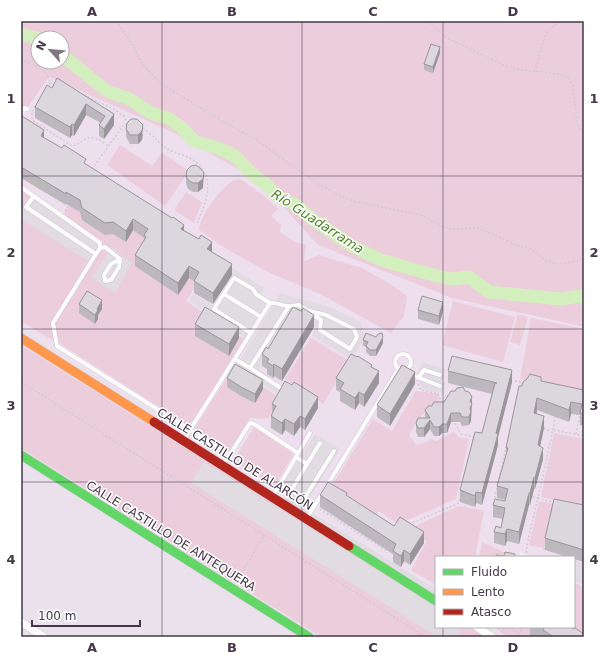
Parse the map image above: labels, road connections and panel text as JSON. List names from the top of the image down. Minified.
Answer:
{"streets":{"street":["CALLE CASTILLO DE ALARCÓN","CALLE CASTILLO DE ANTEQUERA"]},"water":["Río Guadarrama"],"legend":["Fluido","Lento","Atasco"],"scale_bar":"100 m","north":"top left","grid":{"columns":["A","B","C","D"],"rows":["1","2","3","4"]}}
